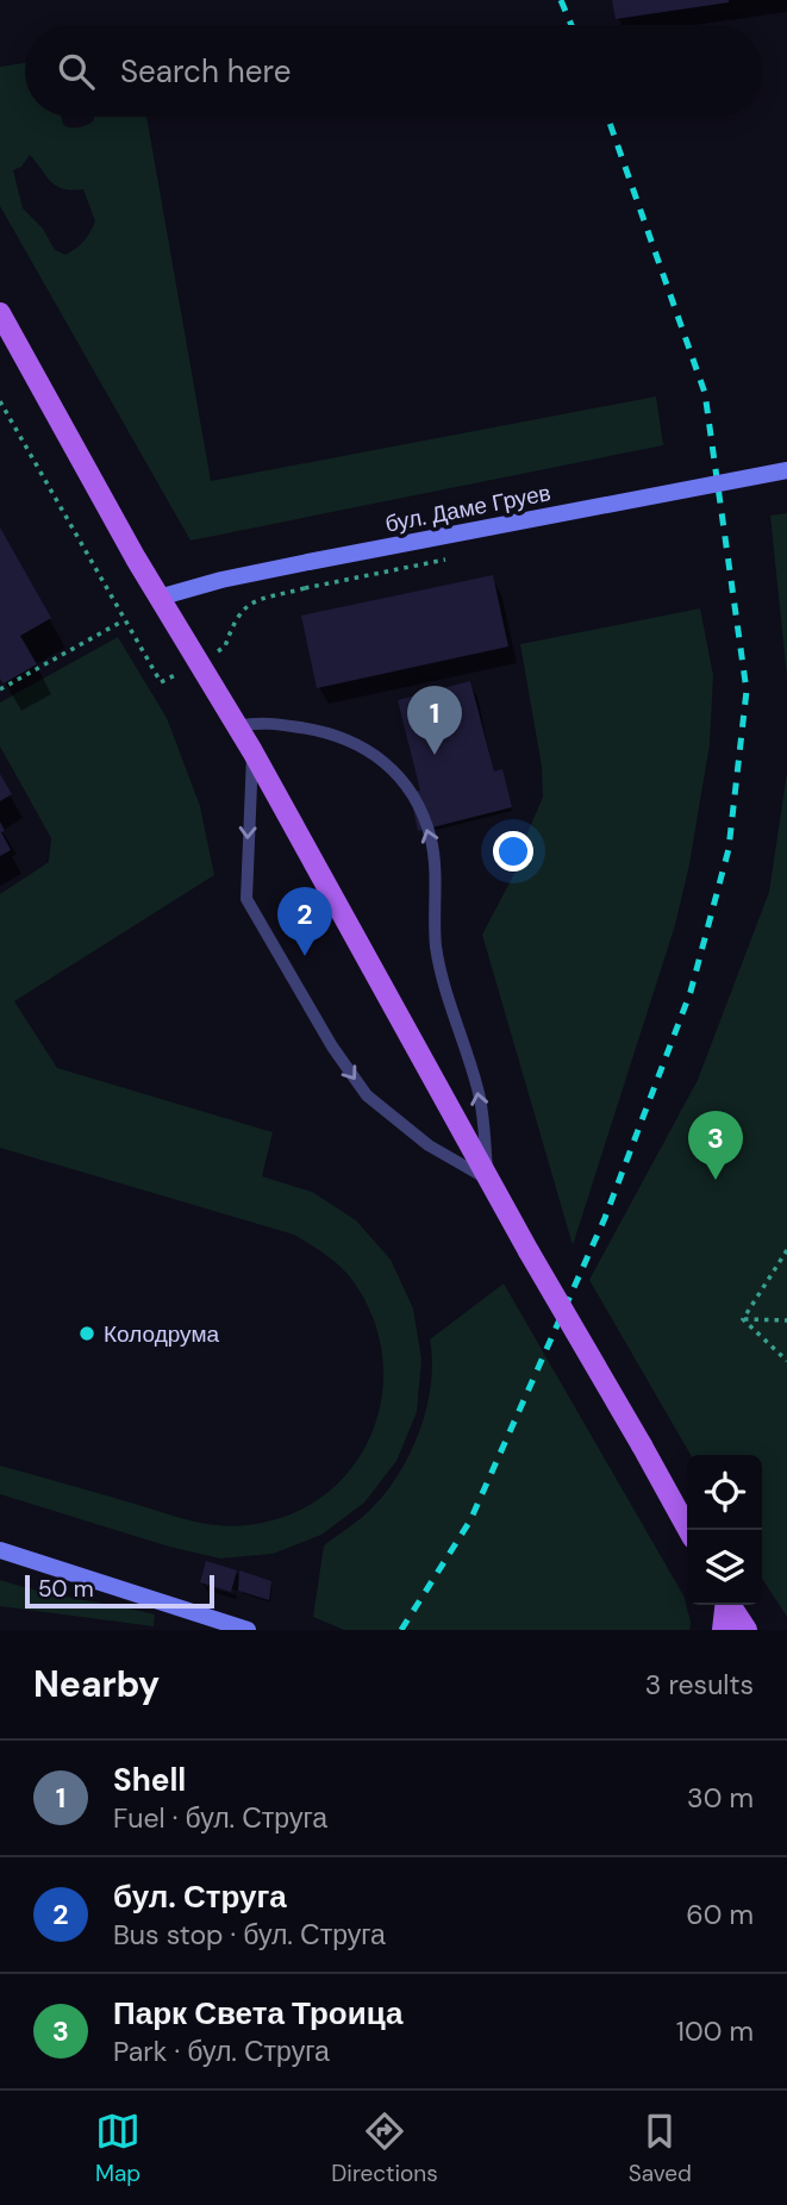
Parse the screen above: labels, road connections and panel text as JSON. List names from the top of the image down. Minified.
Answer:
{"streets":{"main road":["бул. Даме Груев"]},"places":["Колодрума"],"scale_bar":"50 m","page":{"search":"Search here","pins":["1","2","3"],"scale":"50 m","heading":["Nearby","3 results"],"list":[{"mark":"1","name":"Shell","note":"Fuel · бул. Струга","value":"30 m"},{"mark":"2","name":"бул. Струга","note":"Bus stop · бул. Струга","value":"60 m"},{"mark":"3","name":"Парк Света Троица","note":"Park · бул. Струга","value":"100 m"}],"nav":["Map","Directions","Saved"]}}
